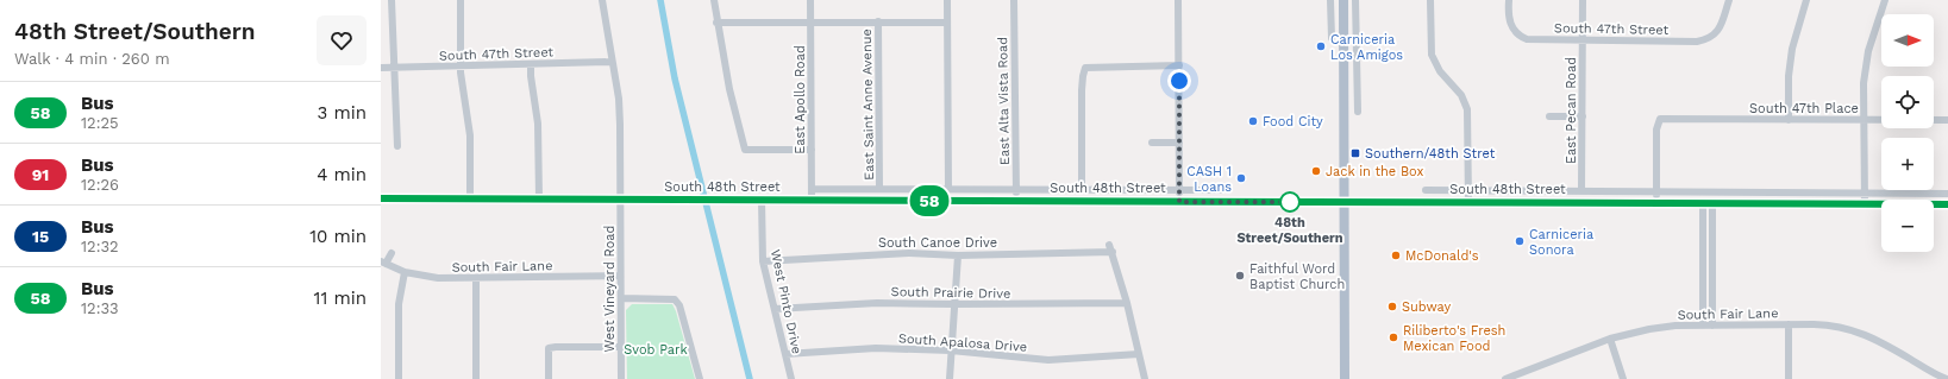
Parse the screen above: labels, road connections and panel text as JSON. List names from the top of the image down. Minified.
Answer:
{"streets":{"main road":["South 48th Street"],"street":["South 47th Street","East Apollo Road","East Alta Vista Road","East Saint Anne Avenue","South 47th Place","East Pecan Road","South Canoe Drive","South Fair Lane","West Vineyard Road","South Prairie Drive","West Pinto Drive","South Apalosa Drive"]},"crossings":[["South 47th Street","East Pecan Road"],["South 47th Street","West Vineyard Road"],["East Apollo Road","South 48th Street"],["East Alta Vista Road","South 48th Street"],["East Saint Anne Avenue","South 48th Street"],["South 47th Place","South 48th Street"],["East Pecan Road","South 48th Street"],["South 48th Street","West Vineyard Road"],["South 48th Street","West Pinto Drive"],["South Canoe Drive","South Prairie Drive"],["South Canoe Drive","West Pinto Drive"],["South Fair Lane","West Vineyard Road"],["South Prairie Drive","West Pinto Drive"],["West Pinto Drive","South Apalosa Drive"]],"parks":["Svob Park"],"places":{"other":["Carniceria Los Amigos","Food City","Jack in the Box","CASH 1 Loans","48th Street/Southern","Carniceria Sonora","McDonald's","Faithful Word Baptist Church","Subway","Riliberto's Fresh Mexican Food"],"transit":["Southern/48th Stret"]},"lines":["bus line 58"],"north":"right","page":{"heading":["48th Street/Southern","Walk · 4 min · 260 m"],"on_map":"58","map_buttons":["+","−"],"list":[{"mark":"58","name":"Bus","note":"12:25","value":"3 min"},{"mark":"91","name":"Bus","note":"12:26","value":"4 min"},{"mark":"15","name":"Bus","note":"12:32","value":"10 min"},{"mark":"58","name":"Bus","note":"12:33","value":"11 min"}]}}
